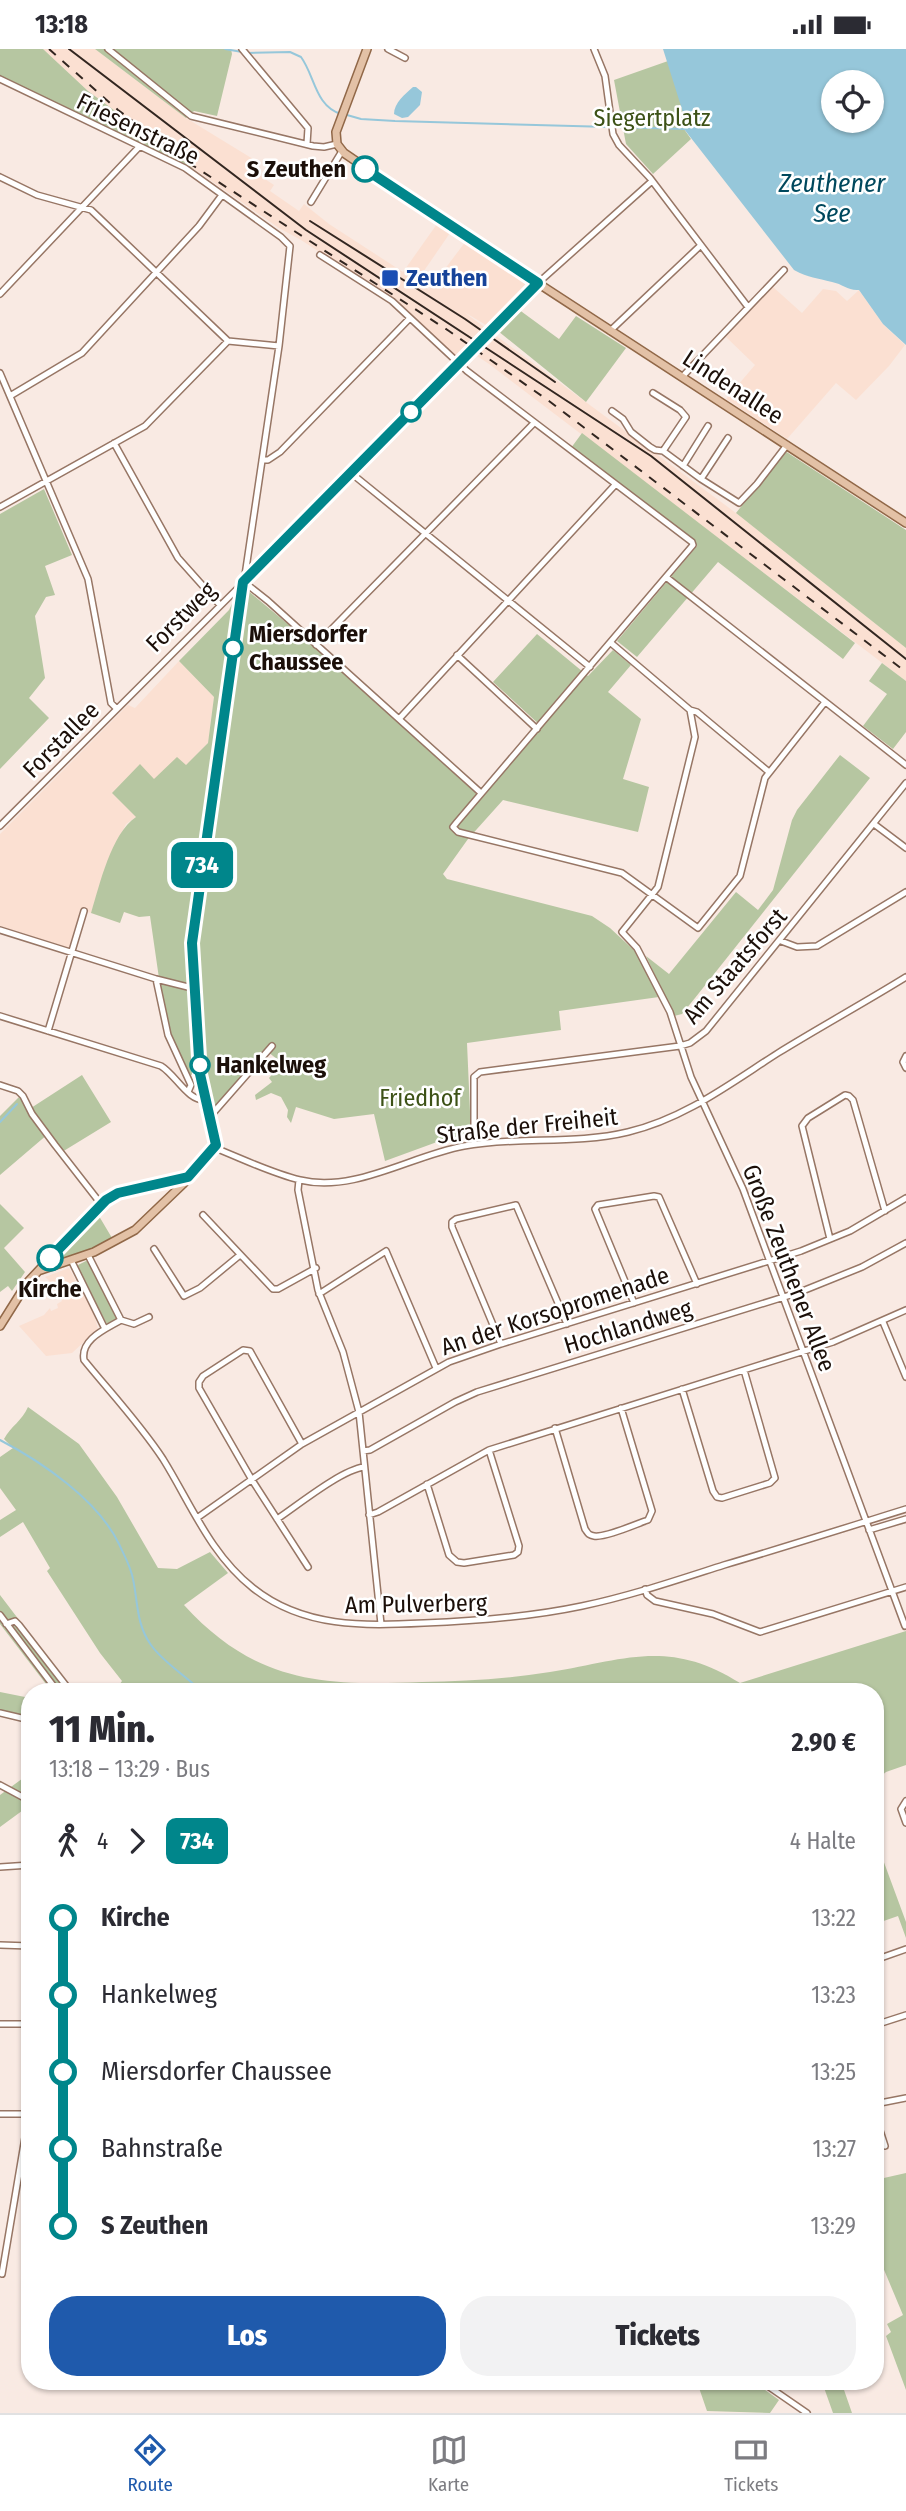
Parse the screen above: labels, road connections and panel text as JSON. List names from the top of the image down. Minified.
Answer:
{"streets":{"main road":["Lindenallee","Forstweg"],"street":["Friesenstraße","Forstallee","Am Staatsforst","Straße der Freiheit","Große Zeuthener Allee","An der Korsopromenade","Hochlandweg","Am Pulverberg"]},"crossings":[["Lindenallee","Forstweg"],["Forstweg","Forstallee"],["Am Staatsforst","Straße der Freiheit"],["Am Staatsforst","Große Zeuthener Allee"],["Straße der Freiheit","Große Zeuthener Allee"],["Große Zeuthener Allee","An der Korsopromenade"],["Große Zeuthener Allee","Hochlandweg"],["Große Zeuthener Allee","Am Pulverberg"],["An der Korsopromenade","Am Pulverberg"]],"water":["Zeuthener See"],"parks":["Siegertplatz","Friedhof"],"places":{"other":["S Zeuthen","Miersdorfer Chaussee","Hankelweg","Kirche"],"transit":["Zeuthen"]},"lines":["bus line 734"],"page":{"status":"13:18","on_map":"734","heading":["11 Min.","13:18 – 13:29 · Bus","2.90 €"],"legs":["4","734","4 Halte"],"list":[{"name":"Kirche","value":"13:22"},{"name":"Hankelweg","value":"13:23"},{"name":"Miersdorfer Chaussee","value":"13:25"},{"name":"Bahnstraße","value":"13:27"},{"name":"S Zeuthen","value":"13:29"}],"buttons":["Los","Tickets"],"tabs":["Route","Karte","Tickets"]}}
